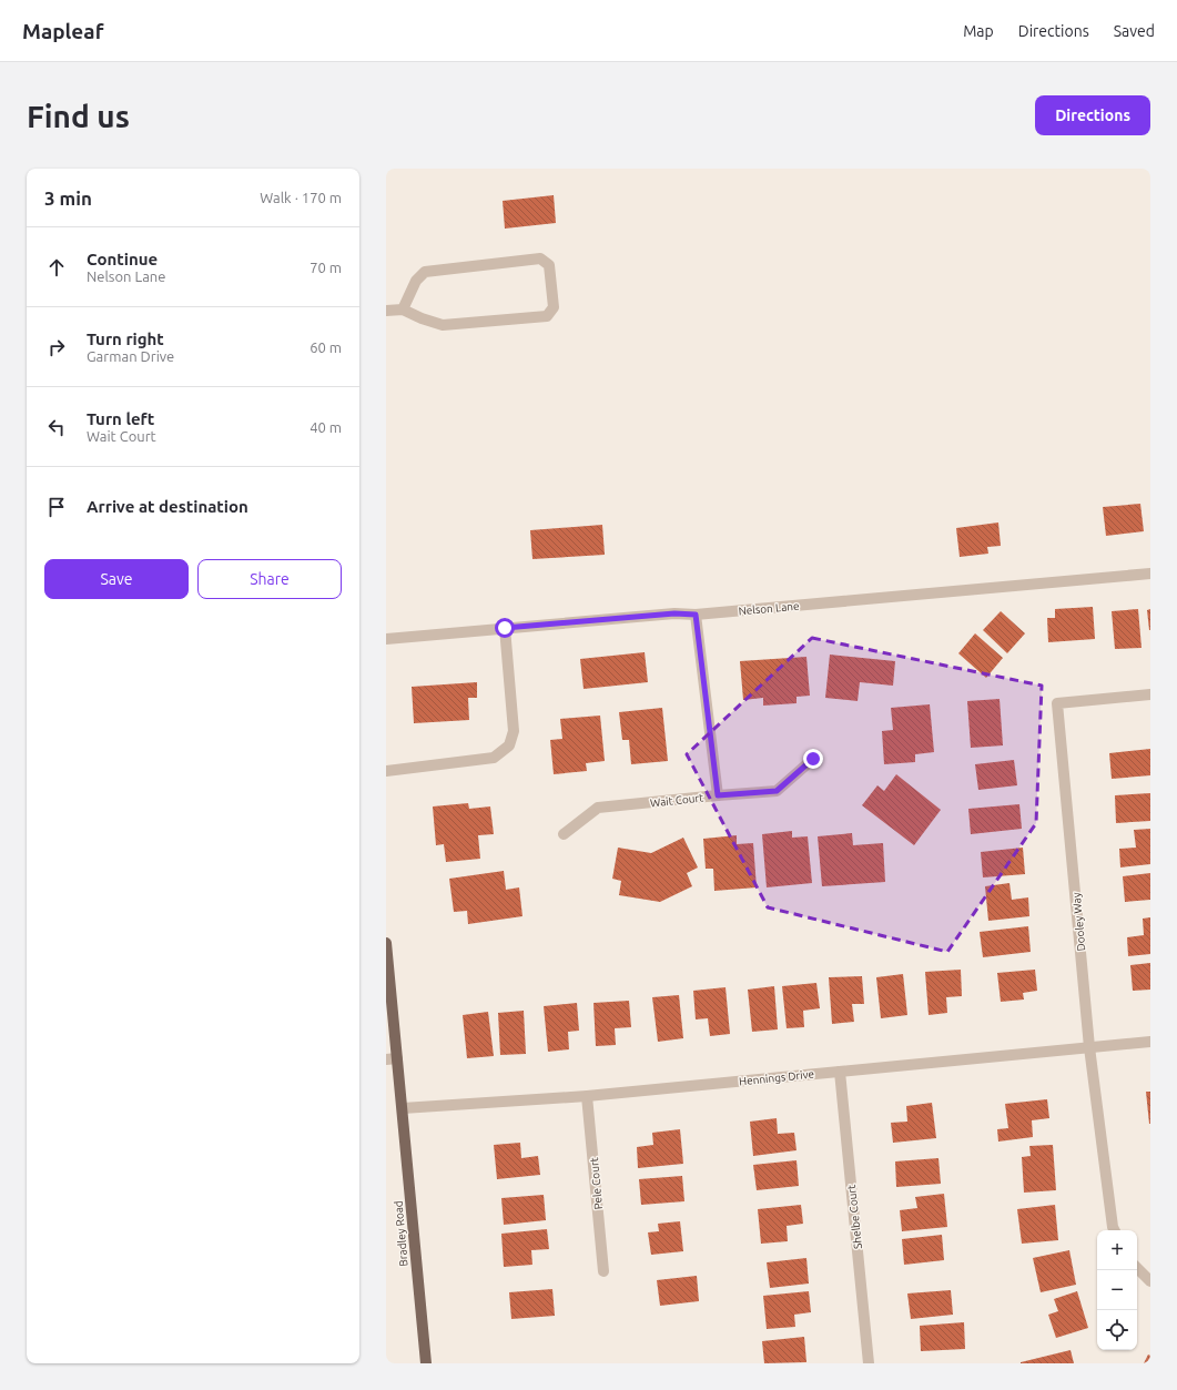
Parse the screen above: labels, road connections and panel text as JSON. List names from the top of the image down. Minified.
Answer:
{"streets":{"main road":["Bradley Road"],"street":["Nelson Lane","Wait Court","Dooley Way","Hennings Drive","Pele Court","Shelbe Court"]},"crossings":[["Dooley Way","Hennings Drive"],["Hennings Drive","Pele Court"],["Hennings Drive","Shelbe Court"],["Hennings Drive","Bradley Road"]],"page":{"header":"Mapleaf","nav":["Map","Directions","Saved"],"buttons":["Directions",["Save","Share"]],"title":"Find us","heading":["3 min","Walk · 170 m"],"list":[["Continue","Nelson Lane","70 m"],["Turn right","Garman Drive","60 m"],["Turn left","Wait Court","40 m"],"Arrive at destination"],"map_buttons":["+","−"]}}
